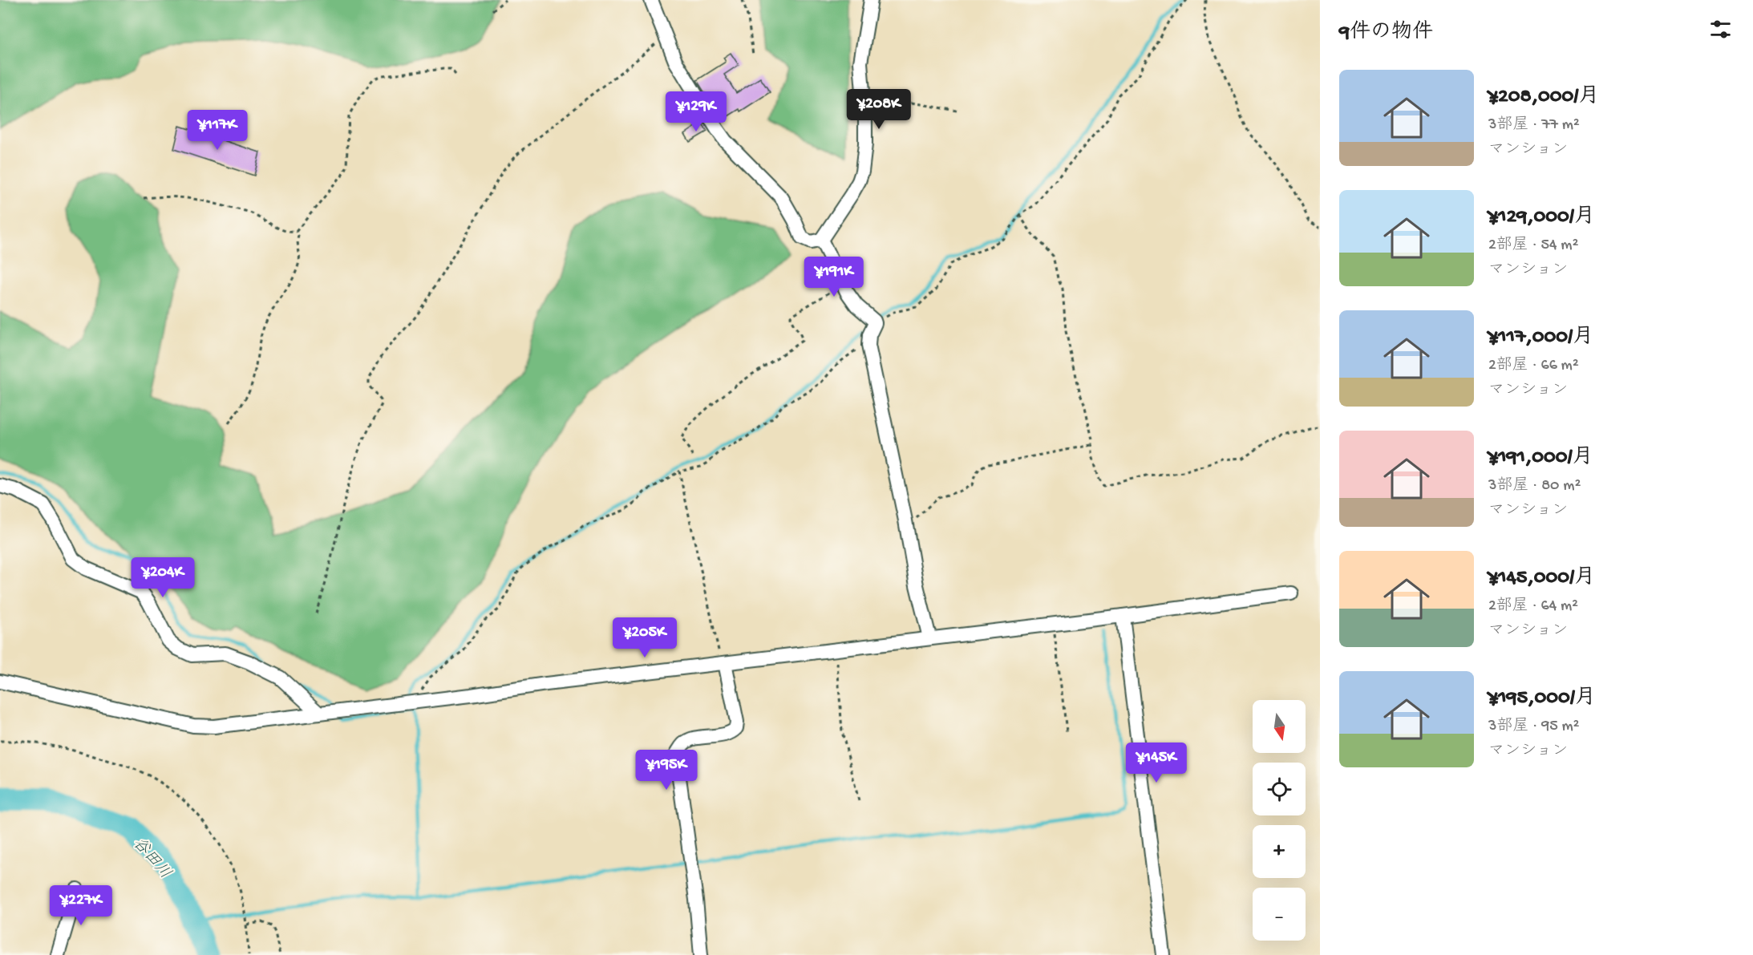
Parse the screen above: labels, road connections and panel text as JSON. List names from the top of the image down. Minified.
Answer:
{"water":["谷田川"],"north":"bottom","page":{"heading":"9件の物件","list":[{"name":"¥208,000/月","note":"3部屋 · 77 m² · マンション"},{"name":"¥129,000/月","note":"2部屋 · 54 m² · マンション"},{"name":"¥117,000/月","note":"2部屋 · 66 m² · マンション"},{"name":"¥191,000/月","note":"3部屋 · 80 m² · マンション"},{"name":"¥145,000/月","note":"2部屋 · 64 m² · マンション"},{"name":"¥195,000/月","note":"3部屋 · 95 m² · マンション"}],"price":["¥208K","¥129K","¥117K","¥191K","¥204K","¥205K","¥145K","¥195K","¥227K"],"map_buttons":["+","−"]}}
